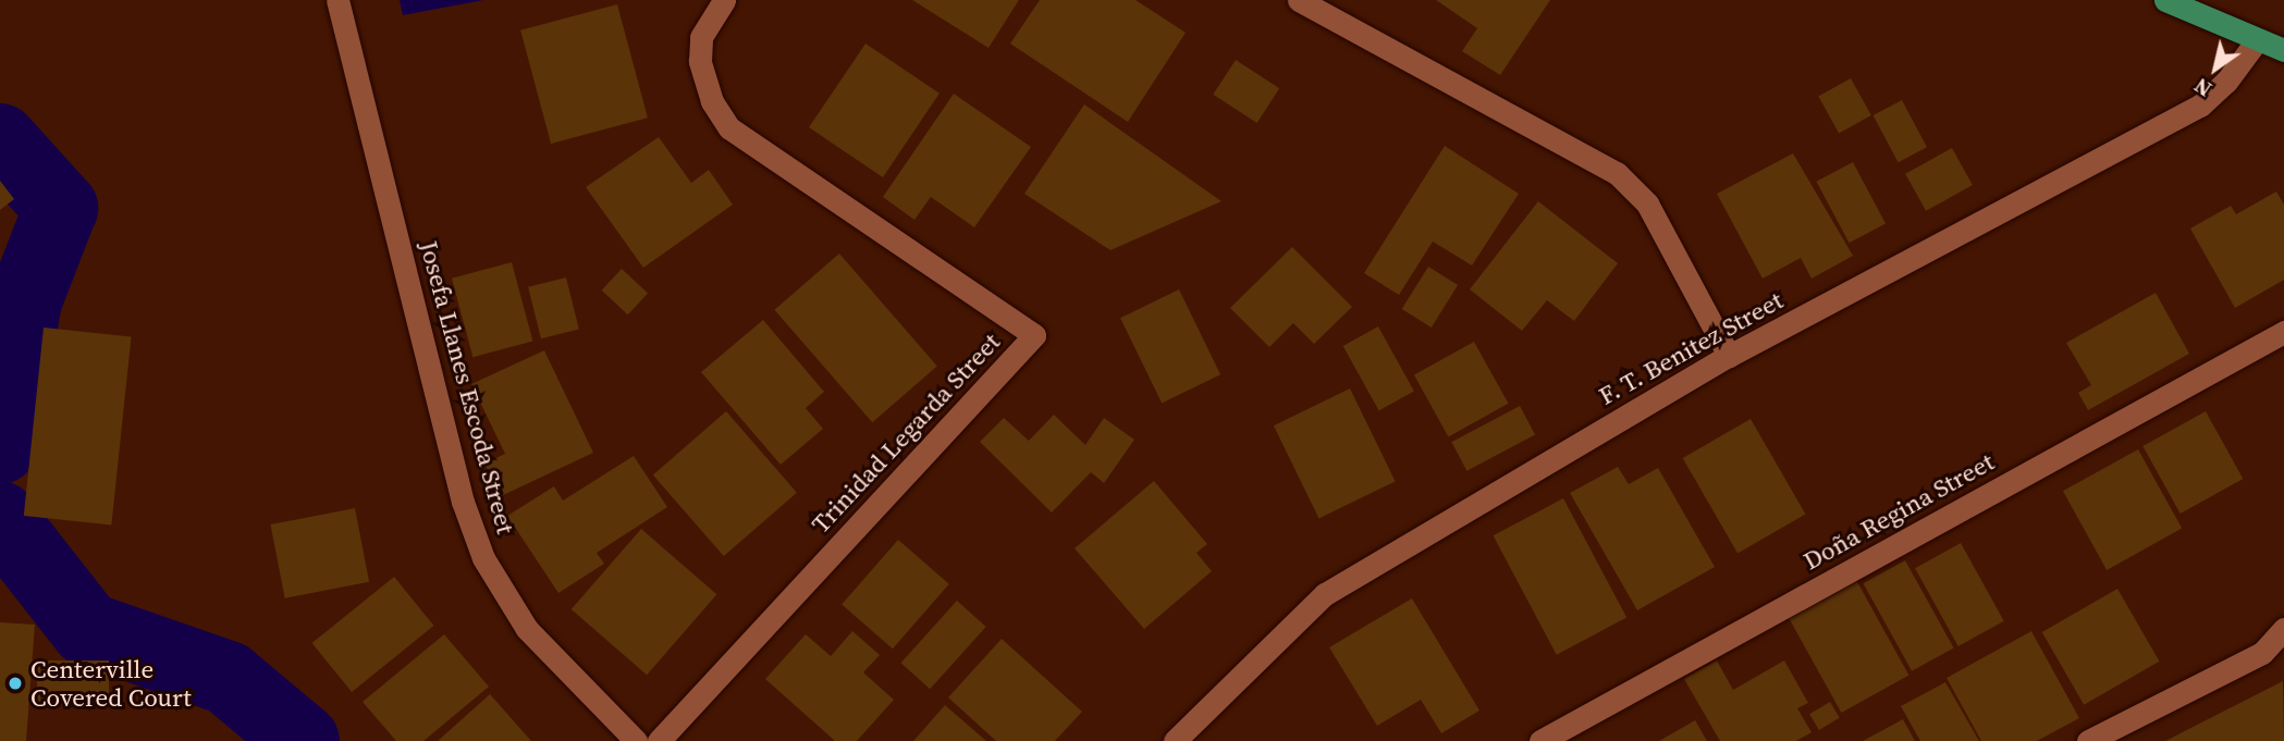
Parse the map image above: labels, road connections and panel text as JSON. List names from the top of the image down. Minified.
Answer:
{"streets":{"street":["F. T. Benitez Street","Josefa Llanes Escoda Street","Trinidad Legarda Street","Doña Regina Street"]},"places":["Centerville Covered Court"],"north":"bottom left"}
